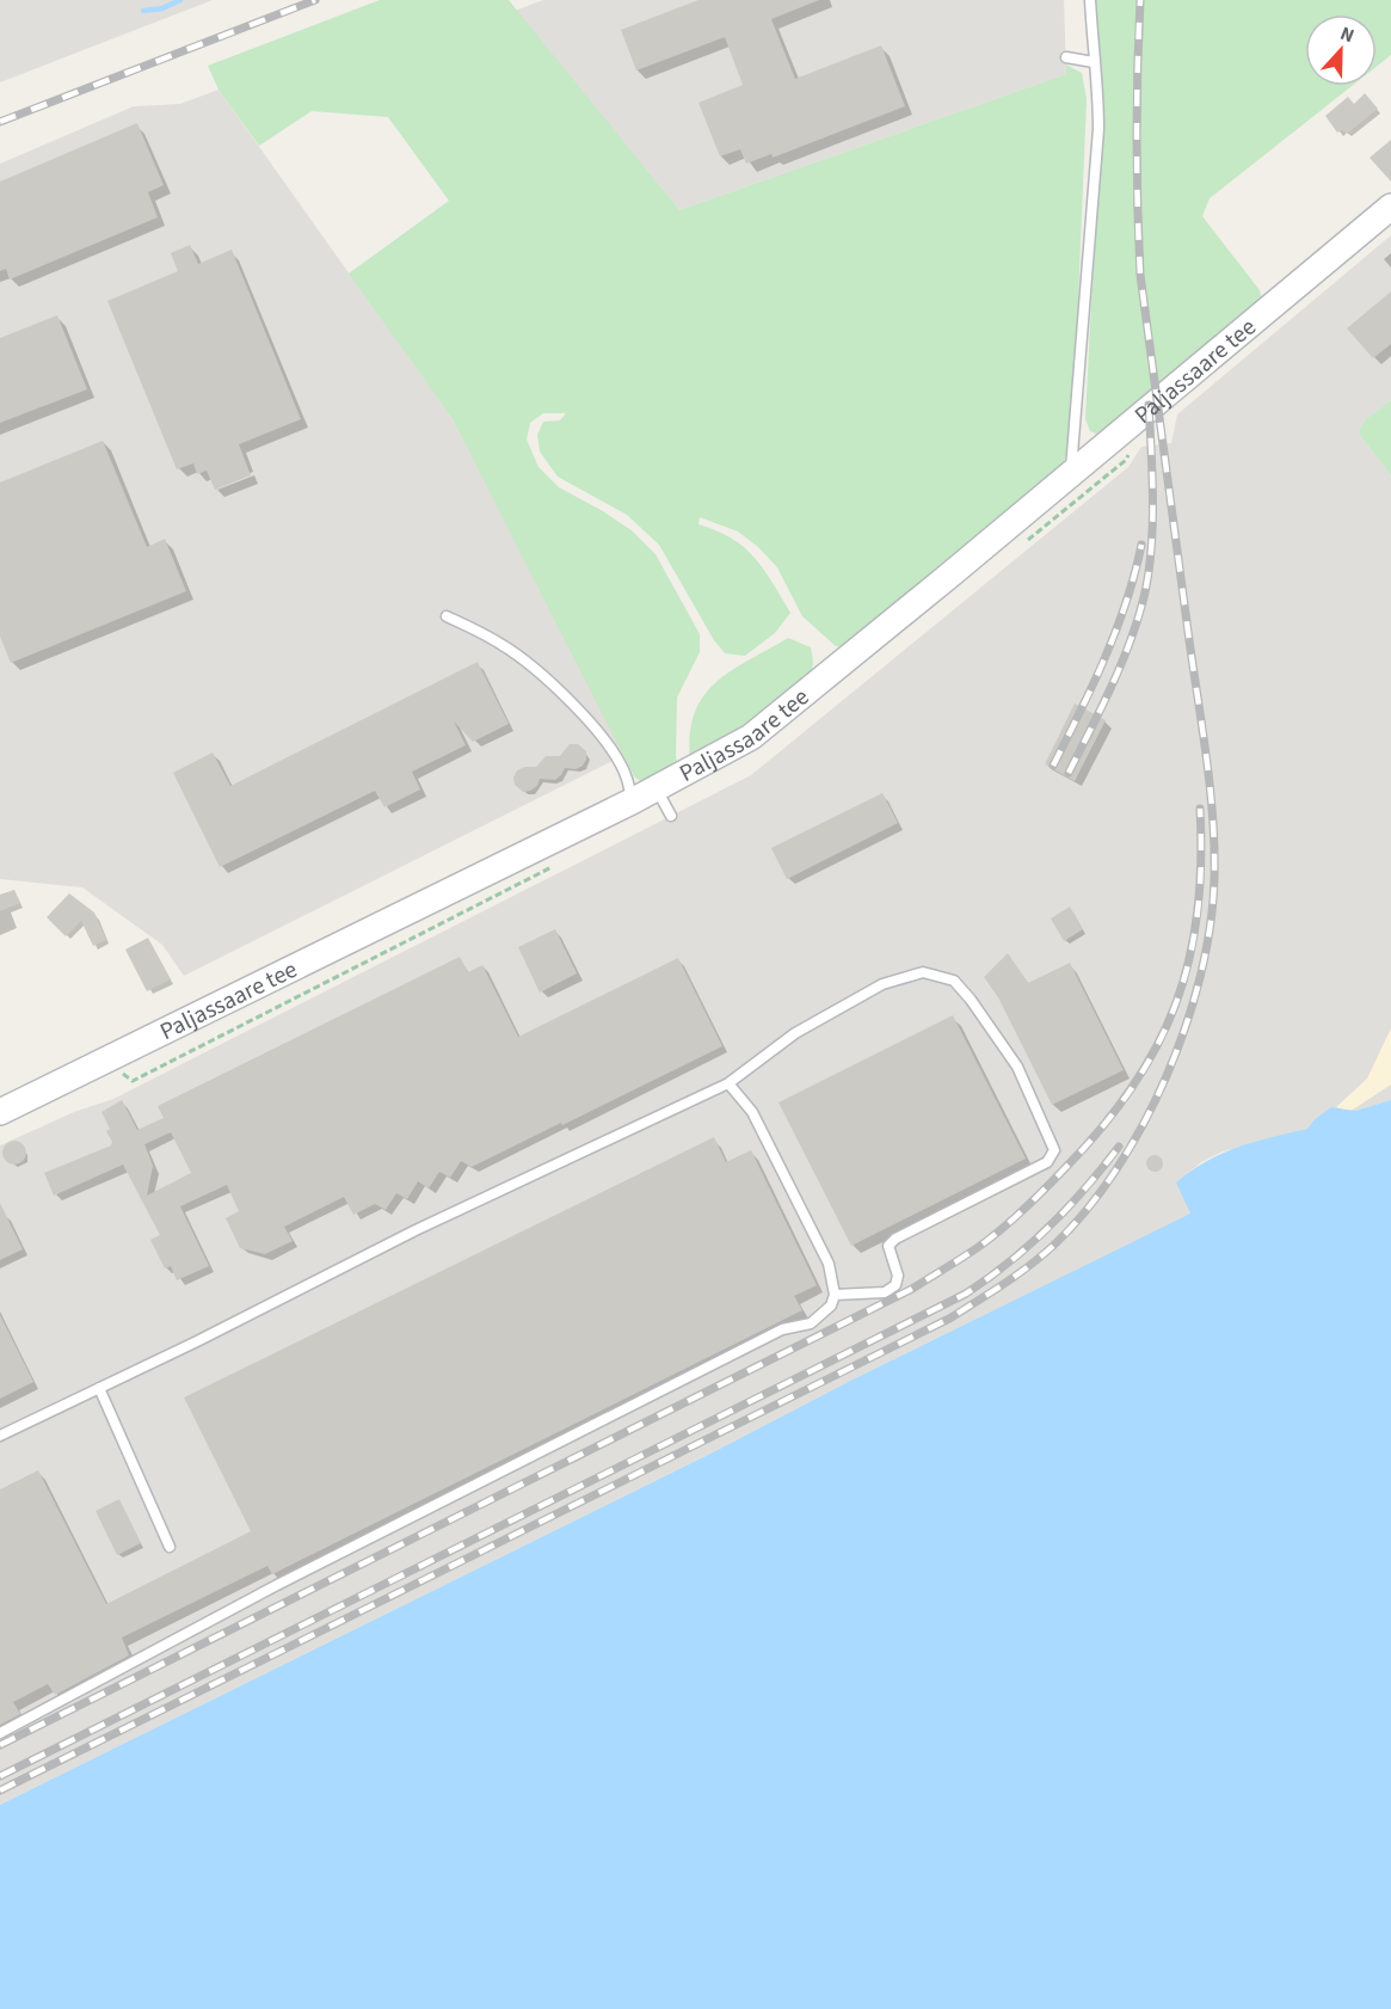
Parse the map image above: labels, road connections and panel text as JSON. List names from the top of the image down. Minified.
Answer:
{"streets":{"street":["Paljassaare tee"]},"north":"top"}
